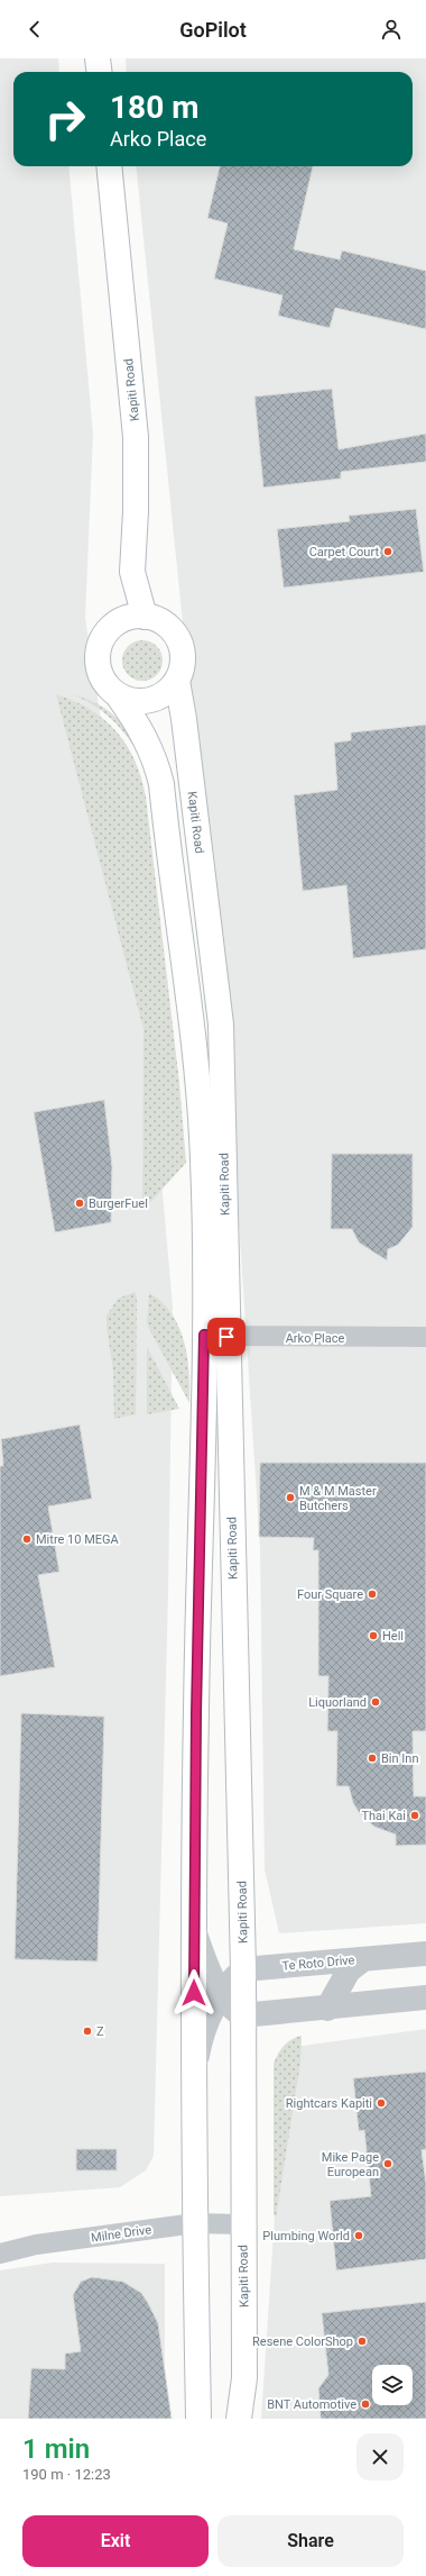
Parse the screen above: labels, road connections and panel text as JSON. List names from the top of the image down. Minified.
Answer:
{"streets":{"main road":["Kapiti Road"],"street":["Arko Place","Te Roto Drive","Milne Drive"]},"crossings":[["Kapiti Road","Arko Place"],["Kapiti Road","Te Roto Drive"],["Kapiti Road","Milne Drive"]],"places":["Carpet Court","BurgerFuel","M & M Master Butchers","Mitre 10 MEGA","Four Square","Hell","Liquorland","Bin Inn","Thai Kai","Z","Rightcars Kapiti","Mike Page European","Plumbing World","Resene ColorShop","BNT Automotive"],"page":{"header":"GoPilot","turn":["180 m","Arko Place"],"heading":["1 min","190 m · 12:23"],"buttons":["Exit","Share"]}}
